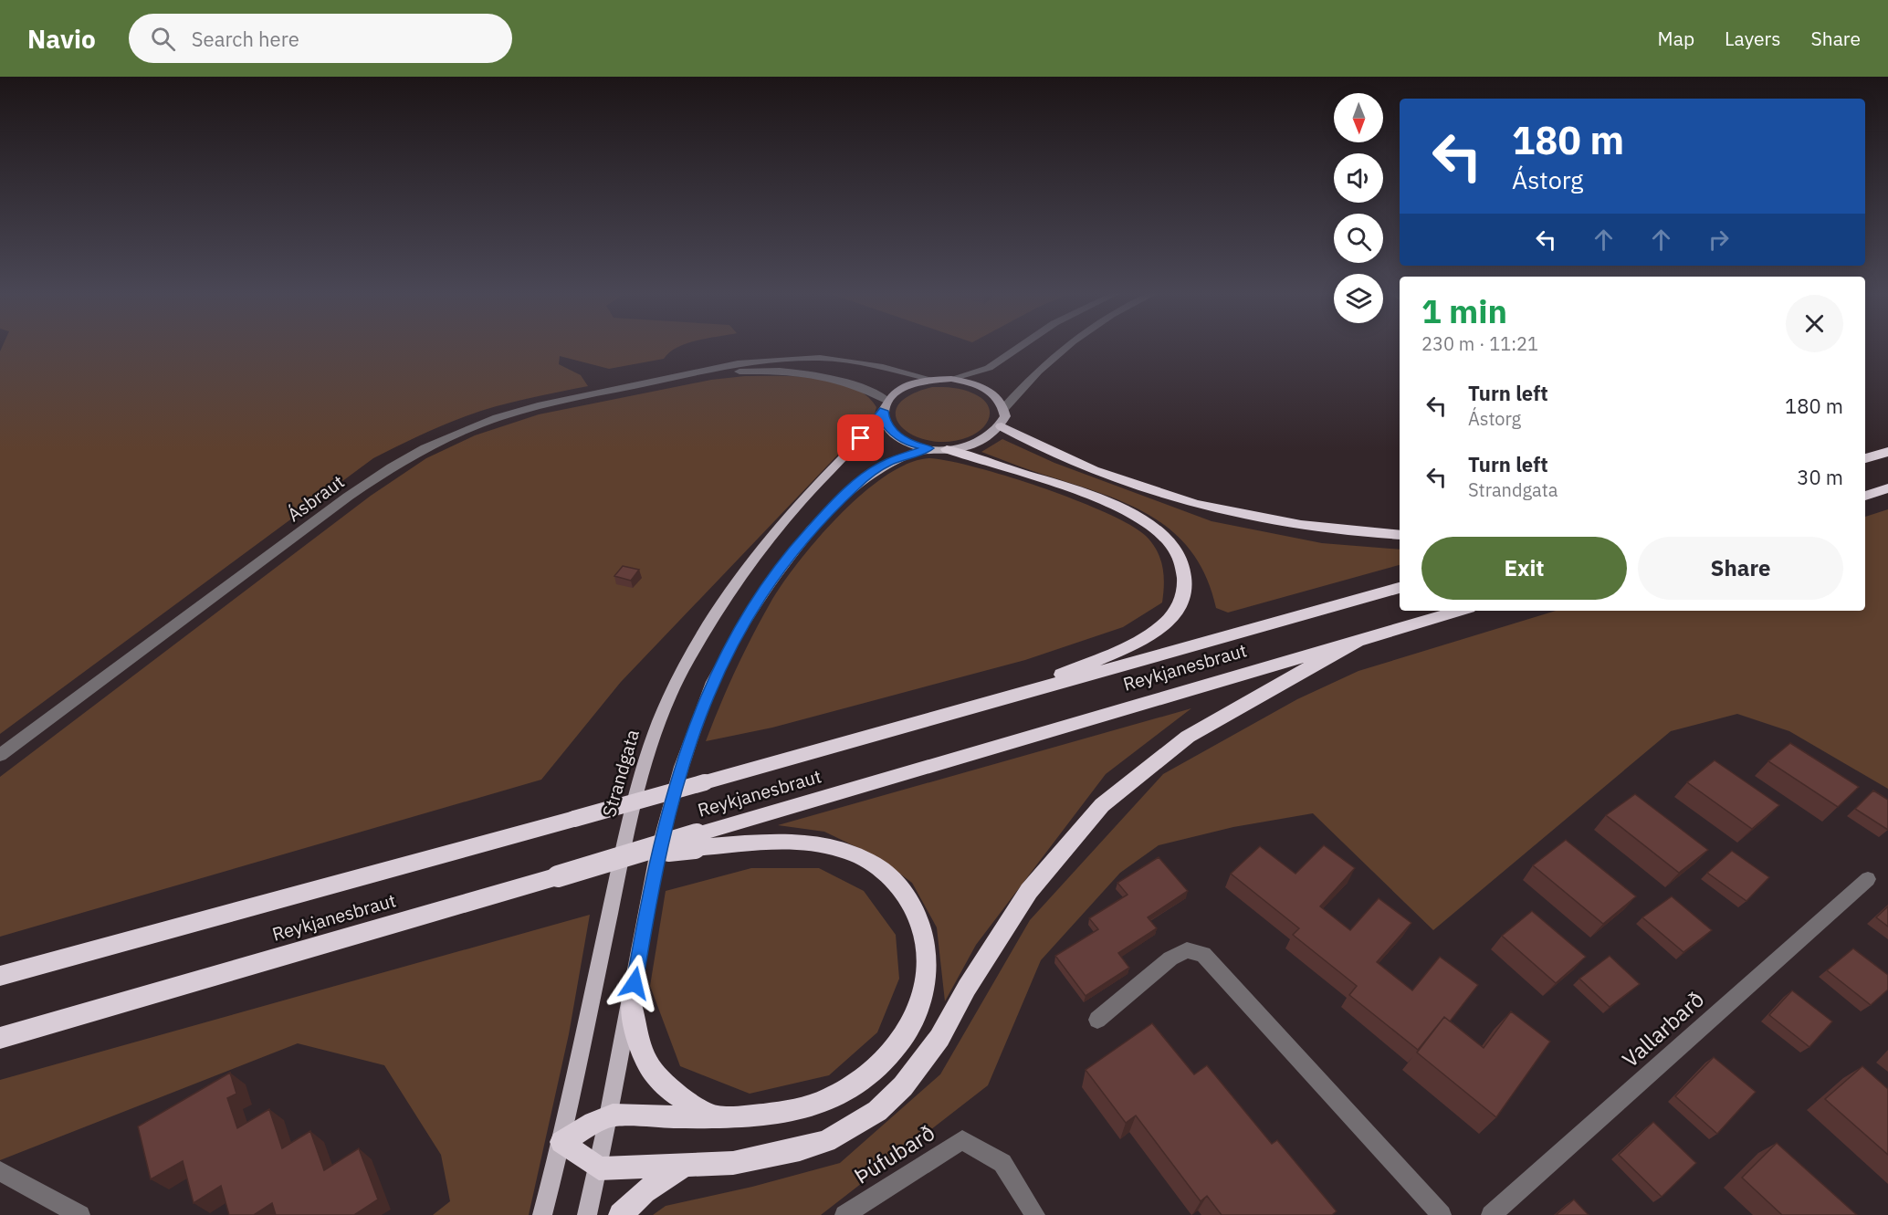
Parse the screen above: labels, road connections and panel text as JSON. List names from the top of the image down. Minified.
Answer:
{"streets":{"highway":["Reykjanesbraut"],"main road":["Strandgata"],"street":["Ásbraut","Vallarbarð","Þúfubarð"]},"crossings":[["Ásbraut","Strandgata"]],"north":"bottom","page":{"header":"Navio","search":"Search here","nav":["Map","Layers","Share"],"turn":["180 m","Ástorg"],"heading":["1 min","230 m · 11:21"],"list":[{"name":"Turn left","note":"Ástorg","value":"180 m"},{"name":"Turn left","note":"Strandgata","value":"30 m"}],"buttons":["Exit","Share"]}}
